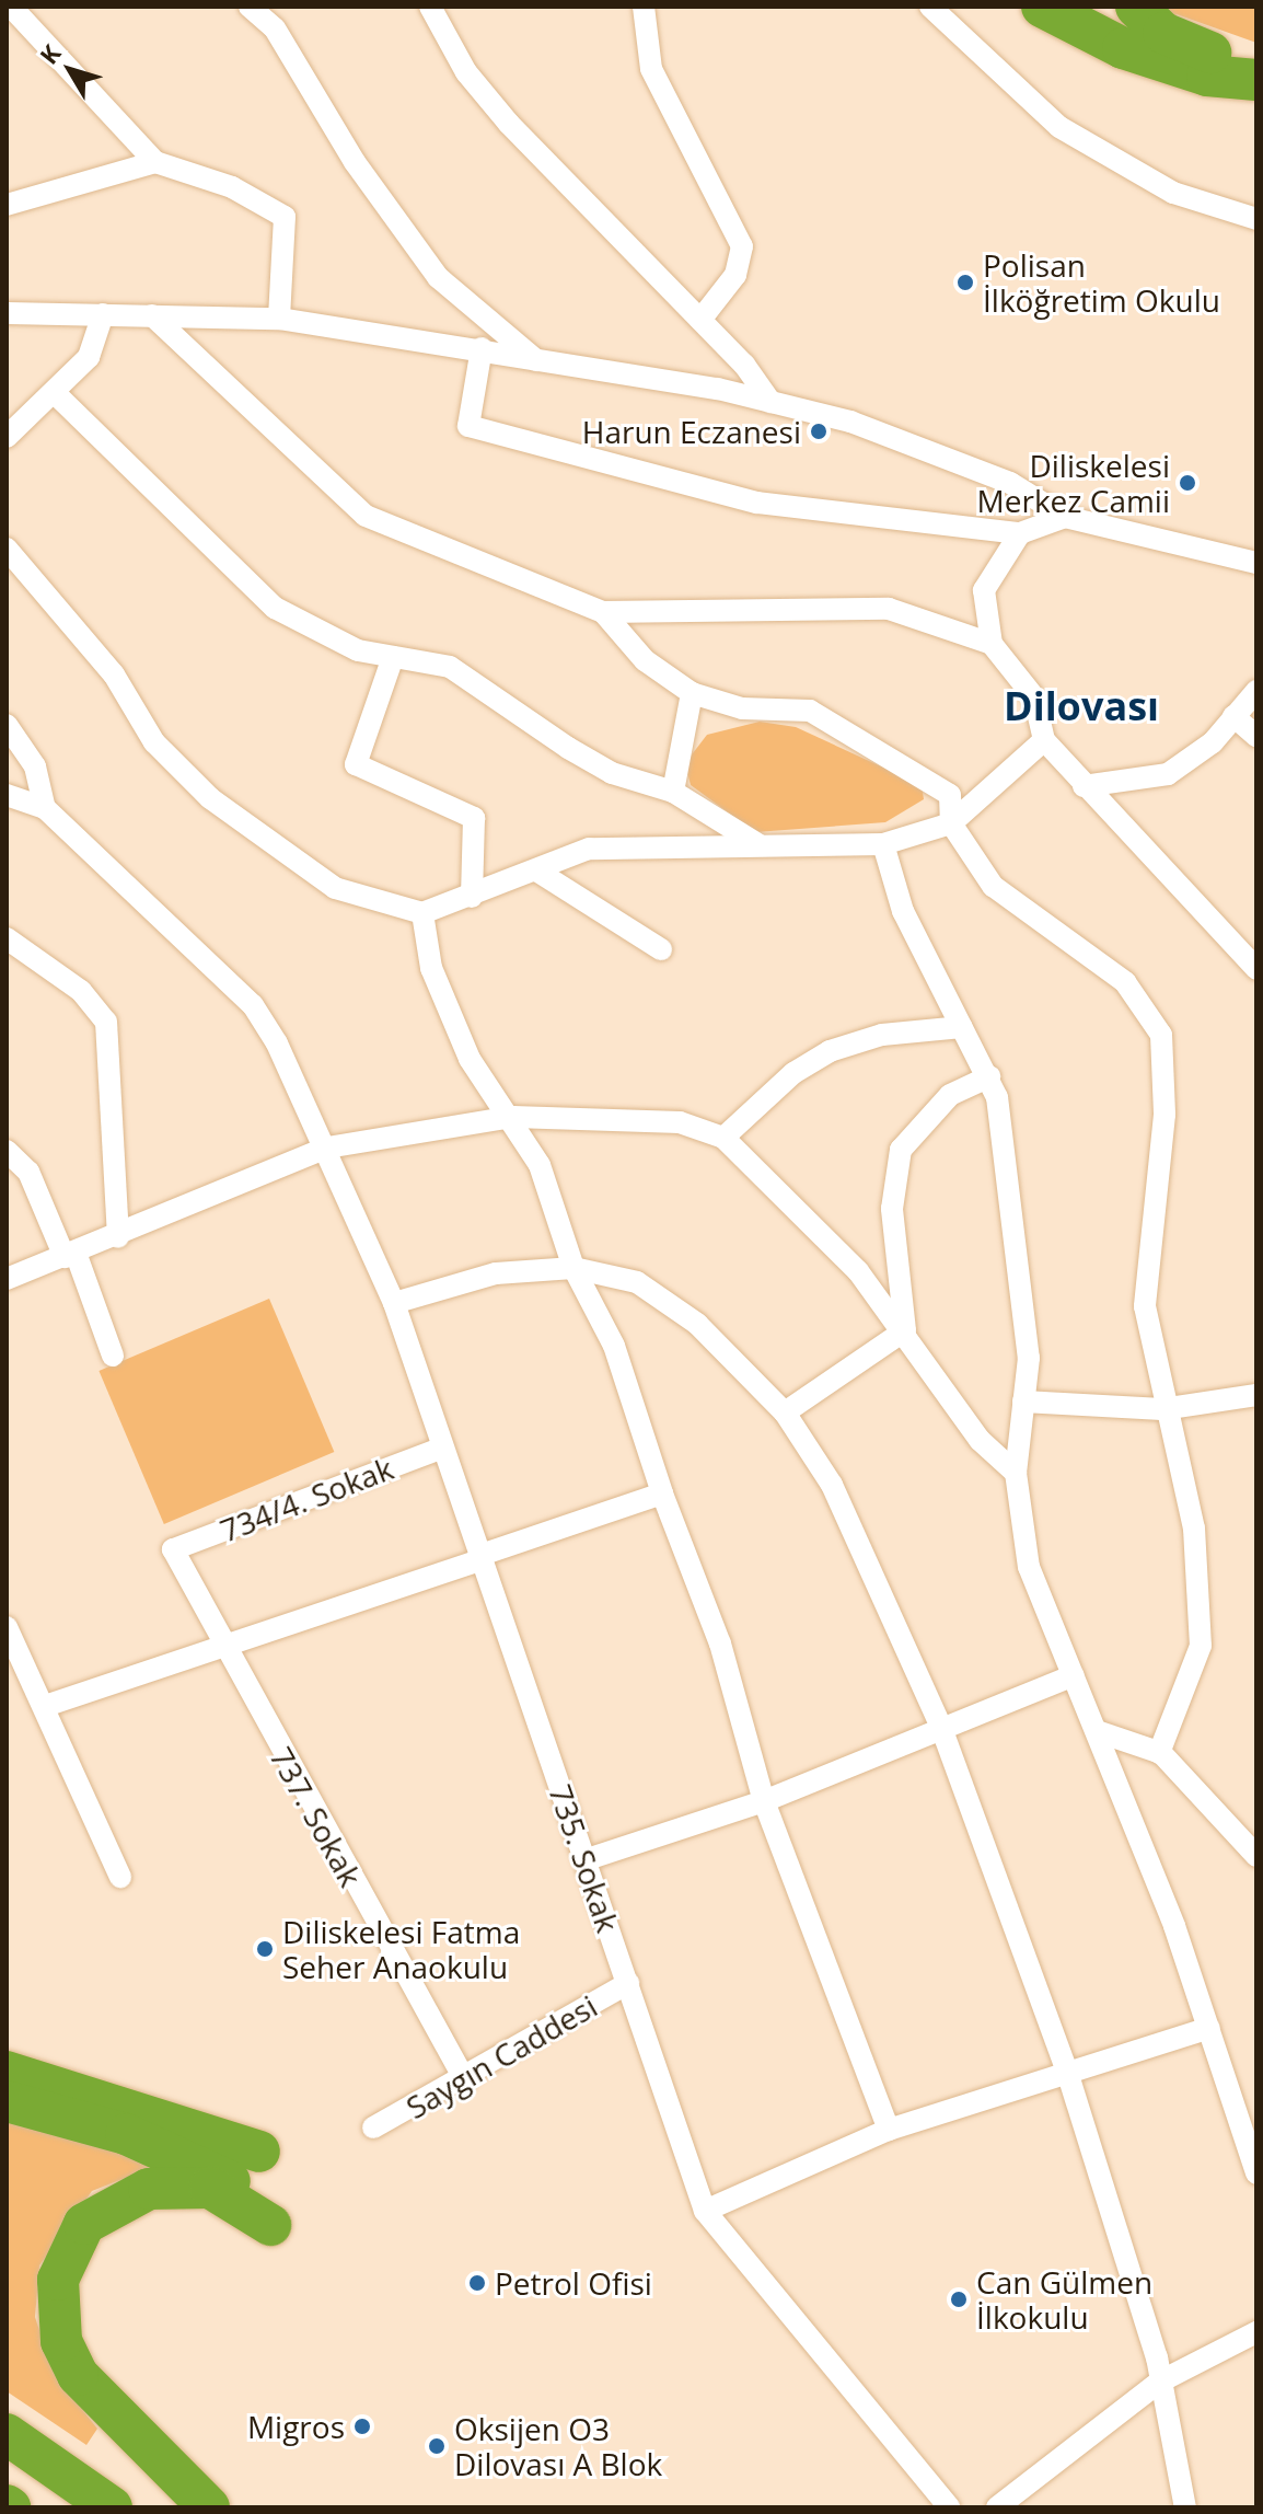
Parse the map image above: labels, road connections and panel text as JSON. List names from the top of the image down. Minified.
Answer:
{"streets":{"street":["734/4. Sokak","737. Sokak","735. Sokak","Saygın Caddesi"]},"crossings":[["734/4. Sokak","737. Sokak"],["734/4. Sokak","735. Sokak"],["737. Sokak","Saygın Caddesi"],["735. Sokak","Saygın Caddesi"]],"districts":["Dilovası"],"places":["Polisan İlköğretim Okulu","Harun Eczanesi","Diliskelesi Merkez Camii","Diliskelesi Fatma Seher Anaokulu","Petrol Ofisi","Can Gülmen İlkokulu","Migros","Oksijen O3 Dilovası A Blok"],"north":"top left"}
